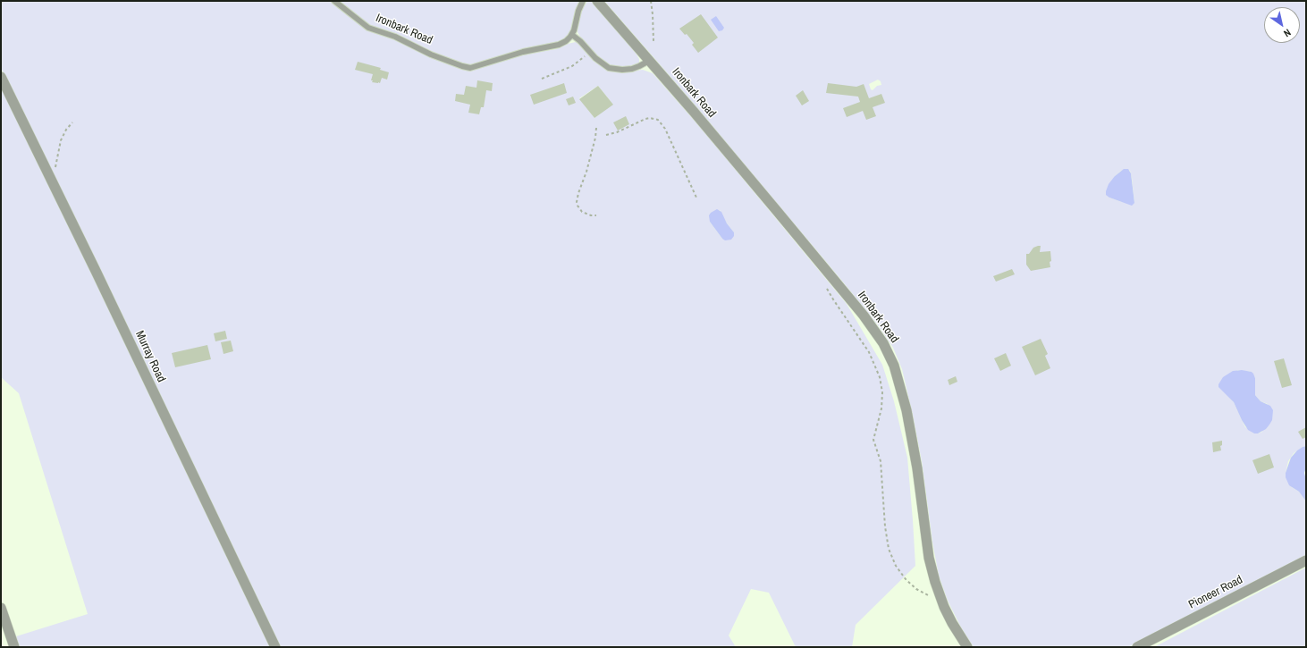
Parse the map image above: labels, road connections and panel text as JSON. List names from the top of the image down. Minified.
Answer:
{"streets":{"street":["Ironbark Road","Murray Road","Pioneer Road"]},"north":"bottom right"}
